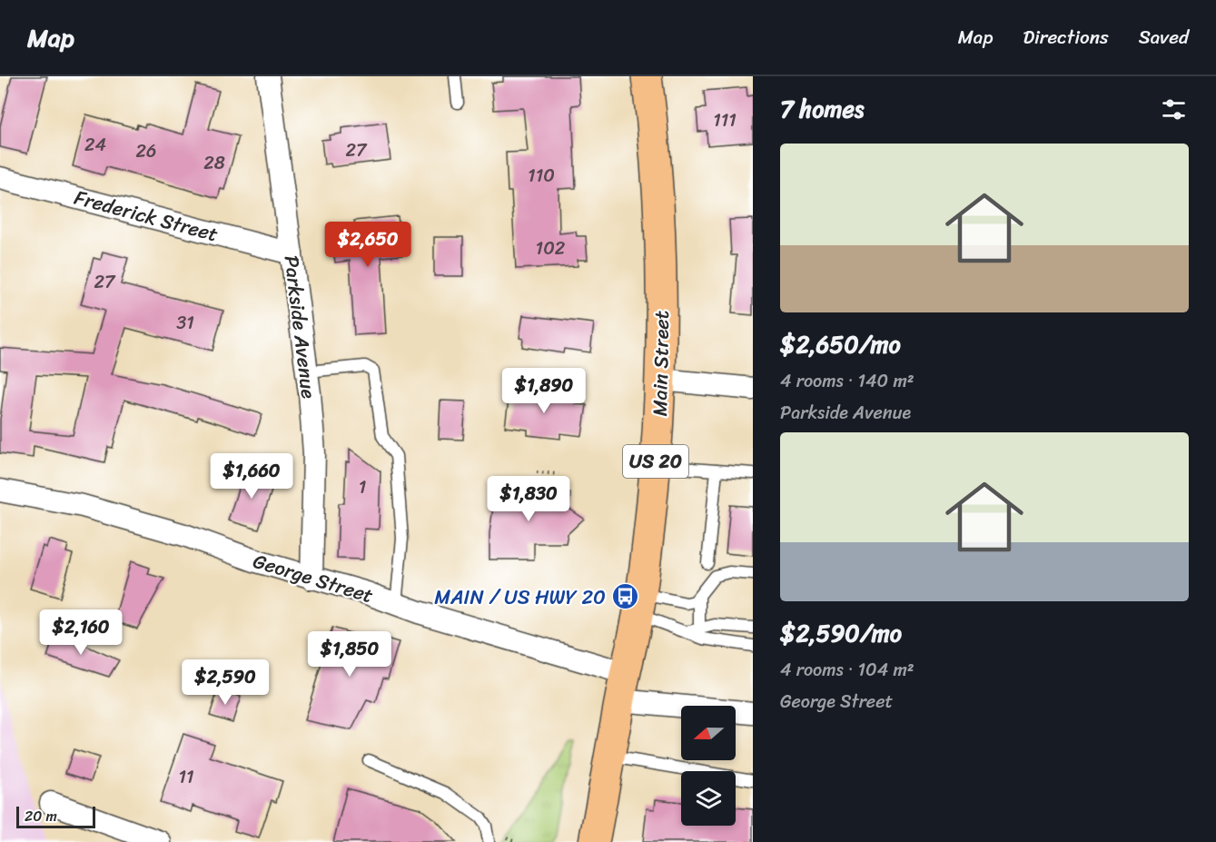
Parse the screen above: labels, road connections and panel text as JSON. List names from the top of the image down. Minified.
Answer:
{"streets":{"main road":["Main Street","US 20"],"street":["Frederick Street","Parkside Avenue","George Street"]},"crossings":[["Frederick Street","Parkside Avenue"],["Parkside Avenue","George Street"],["Main Street","George Street"]],"places":{"bus stop":["MAIN / US HWY 20"]},"house_numbers":["111","24","27","26","28","110","102","27","31","1","11"],"scale_bar":"20 m","north":"left","page":{"header":"Map","nav":["Map","Directions","Saved"],"heading":"7 homes","list":[{"name":"$2,650/mo","note":"4 rooms · 140 m² · Parkside Avenue"},{"name":"$2,590/mo","note":"4 rooms · 104 m² · George Street"}],"price":["$2,650","$1,890","$1,660","$1,830","$2,160","$1,850","$2,590"],"scale":"20 m"}}
